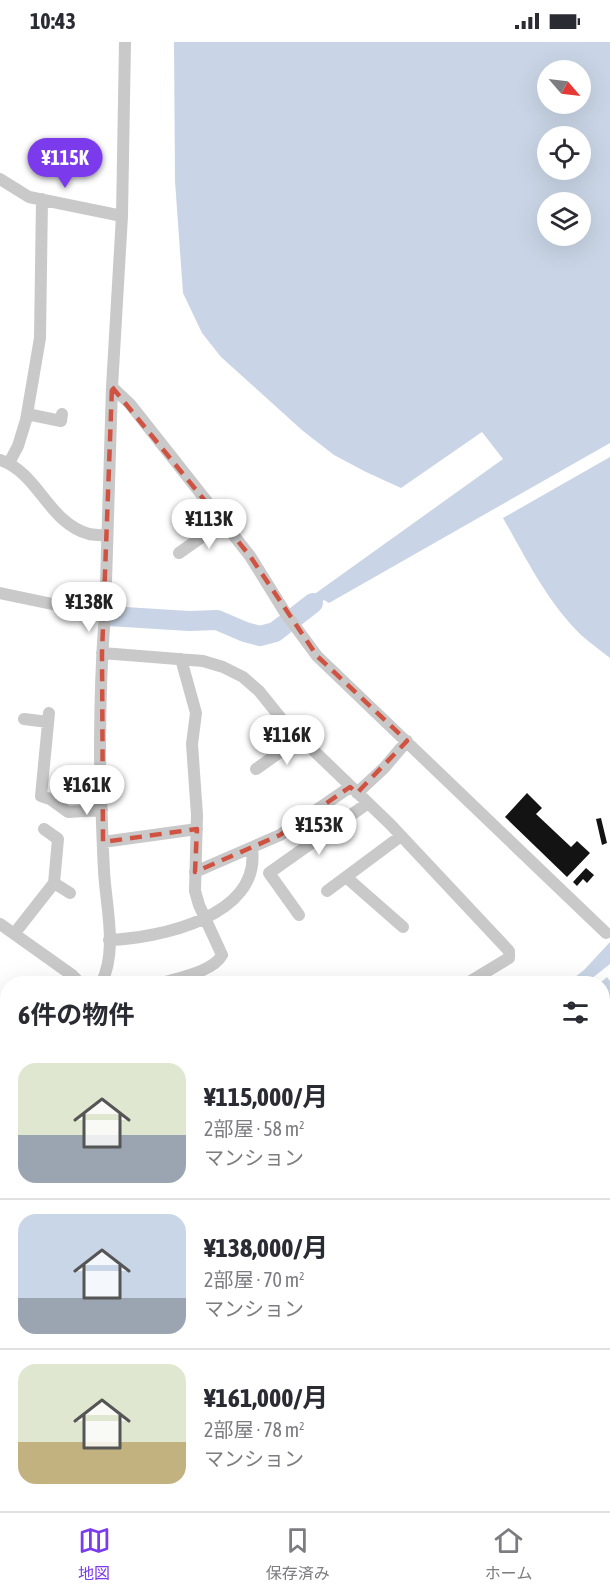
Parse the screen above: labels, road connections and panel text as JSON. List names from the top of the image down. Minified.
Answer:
{"north":"bottom right","page":{"status":"10:43","price":["¥115K","¥113K","¥138K","¥116K","¥161K","¥153K"],"heading":"6件の物件","list":[{"name":"¥115,000/月","note":"2部屋 · 58 m² · マンション"},{"name":"¥138,000/月","note":"2部屋 · 70 m² · マンション"},{"name":"¥161,000/月","note":"2部屋 · 78 m² · マンション"}],"tabs":["地図","保存済み","ホーム"]}}
